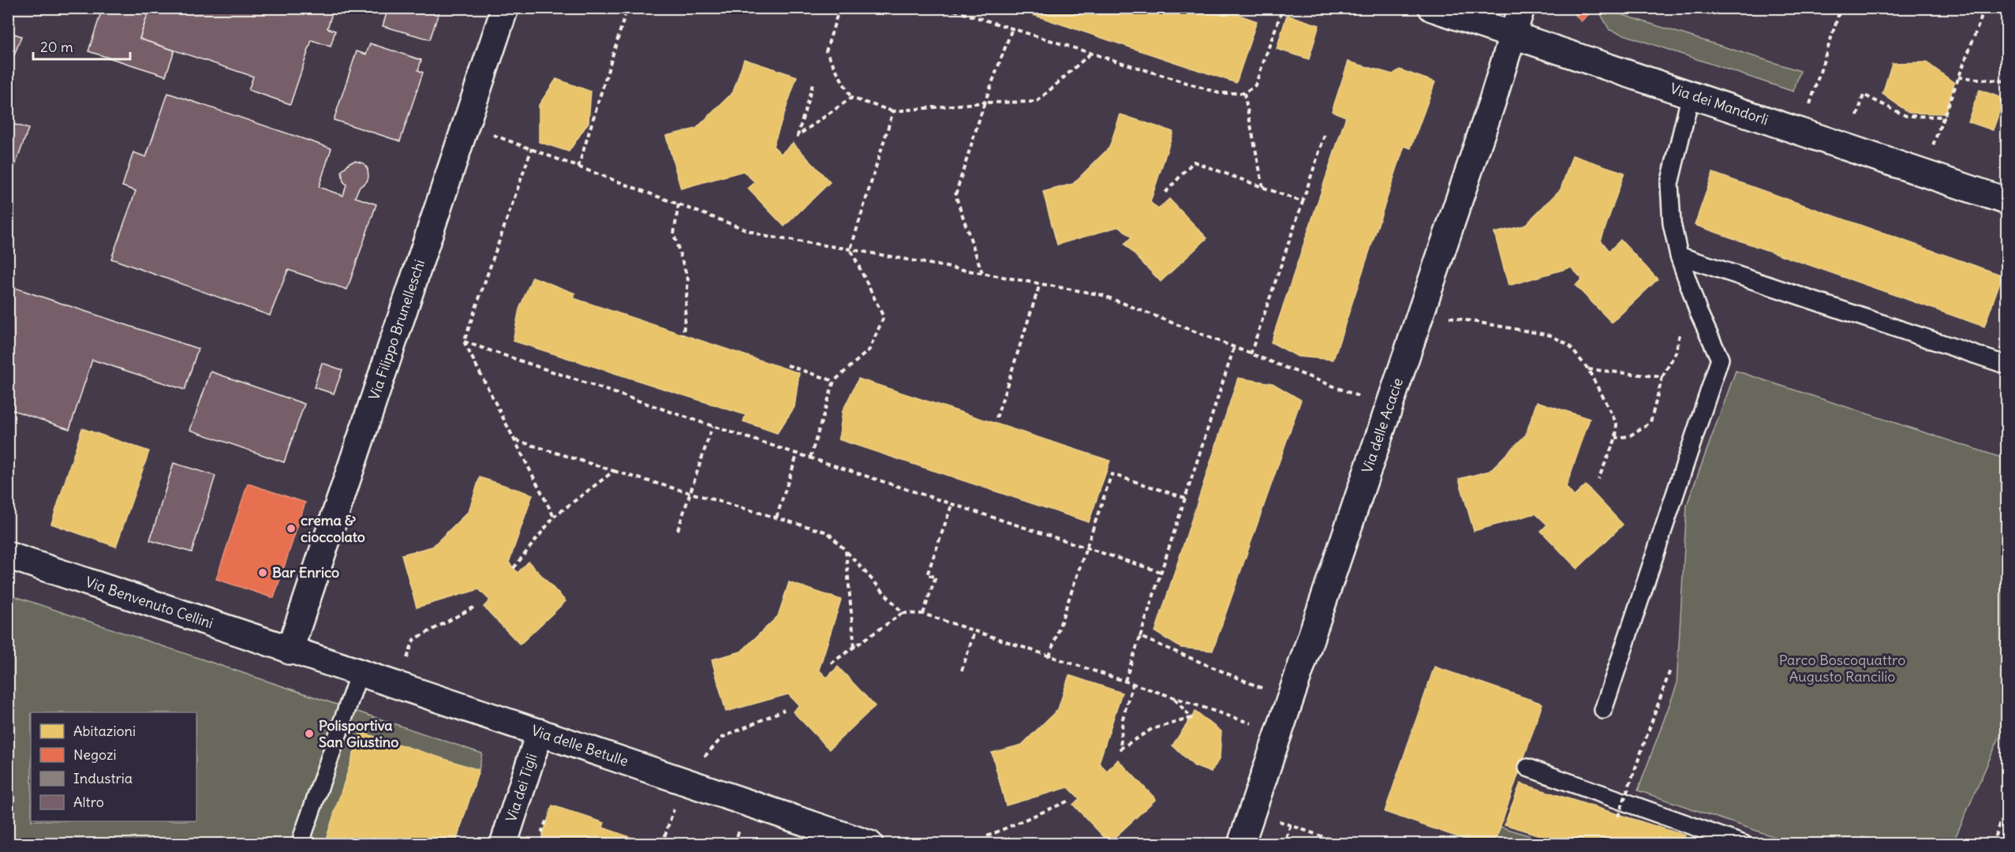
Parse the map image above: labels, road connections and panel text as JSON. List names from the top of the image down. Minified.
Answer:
{"streets":{"street":["Via dei Mandorli","Via Filippo Brunelleschi","Via delle Acacie","Via Benvenuto Cellini","Via delle Betulle","Via dei Tigli"]},"crossings":[["Via dei Mandorli","Via delle Acacie"],["Via Filippo Brunelleschi","Via Benvenuto Cellini"],["Via Filippo Brunelleschi","Via delle Betulle"],["Via Benvenuto Cellini","Via delle Betulle"],["Via delle Betulle","Via dei Tigli"]],"parks":["Parco Boscoquattro Augusto Rancilio"],"places":["crema & cioccolato","Bar Enrico","Polisportiva San Giustino"],"legend":["Abitazioni","Negozi","Industria","Altro"],"scale_bar":"20 m"}
